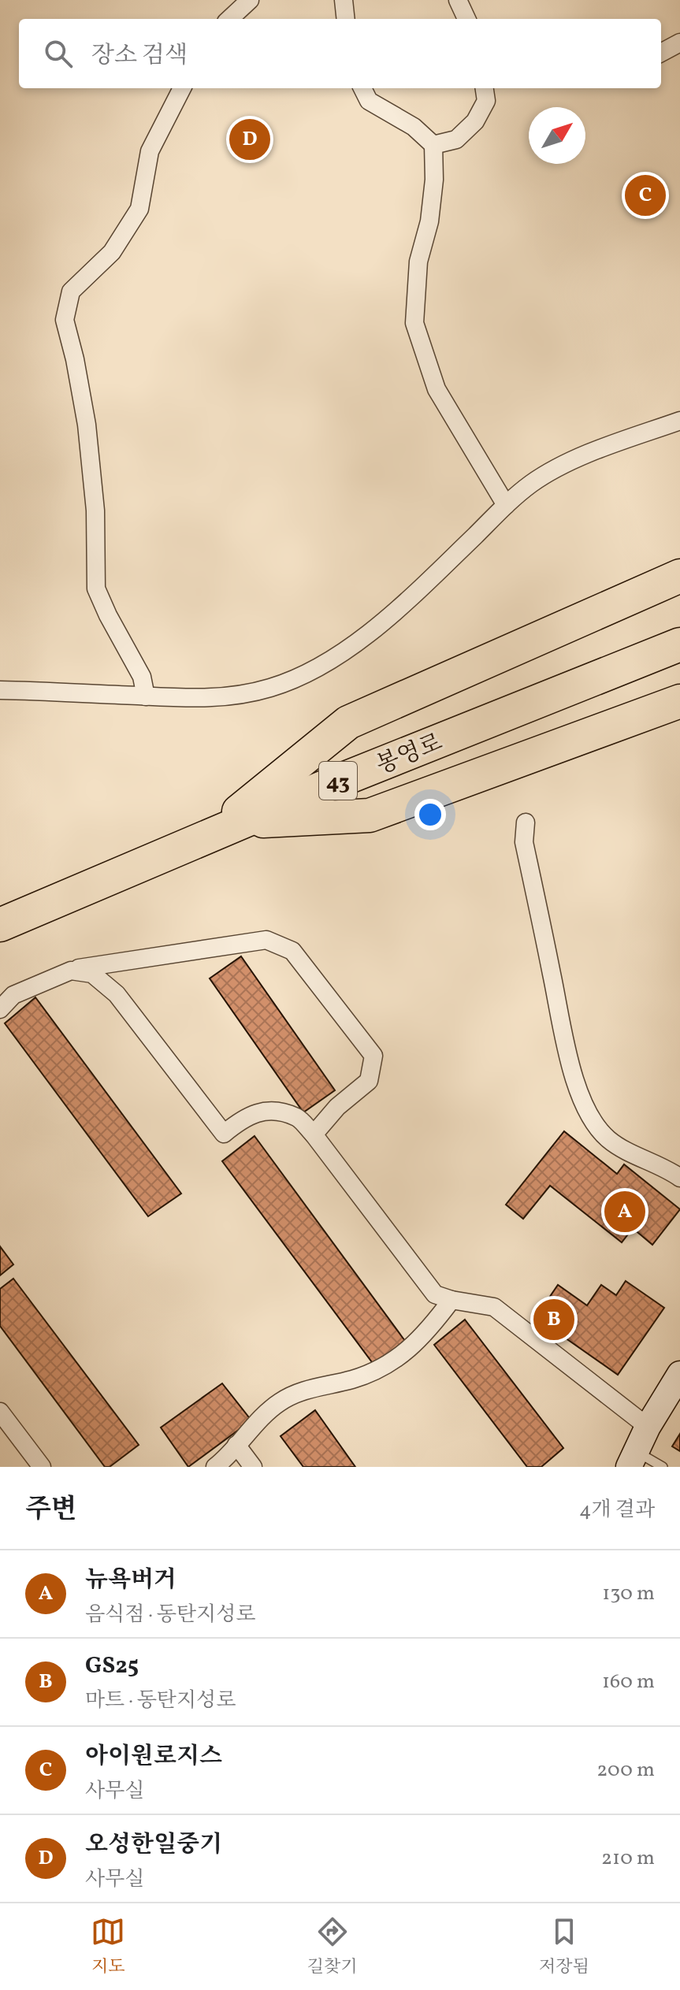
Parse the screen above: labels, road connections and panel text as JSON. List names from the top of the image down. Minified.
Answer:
{"streets":{"highway":["봉영로","43"]},"north":"top right","page":{"search":"장소 검색","pins":["D","C","A","B"],"heading":["주변","4개 결과"],"list":[{"mark":"A","name":"뉴욕버거","note":"음식점 · 동탄지성로","value":"130 m"},{"mark":"B","name":"GS25","note":"마트 · 동탄지성로","value":"160 m"},{"mark":"C","name":"아이원로지스","note":"사무실","value":"200 m"},{"mark":"D","name":"오성한일중기","note":"사무실","value":"210 m"}],"nav":["지도","길찾기","저장됨"]}}
